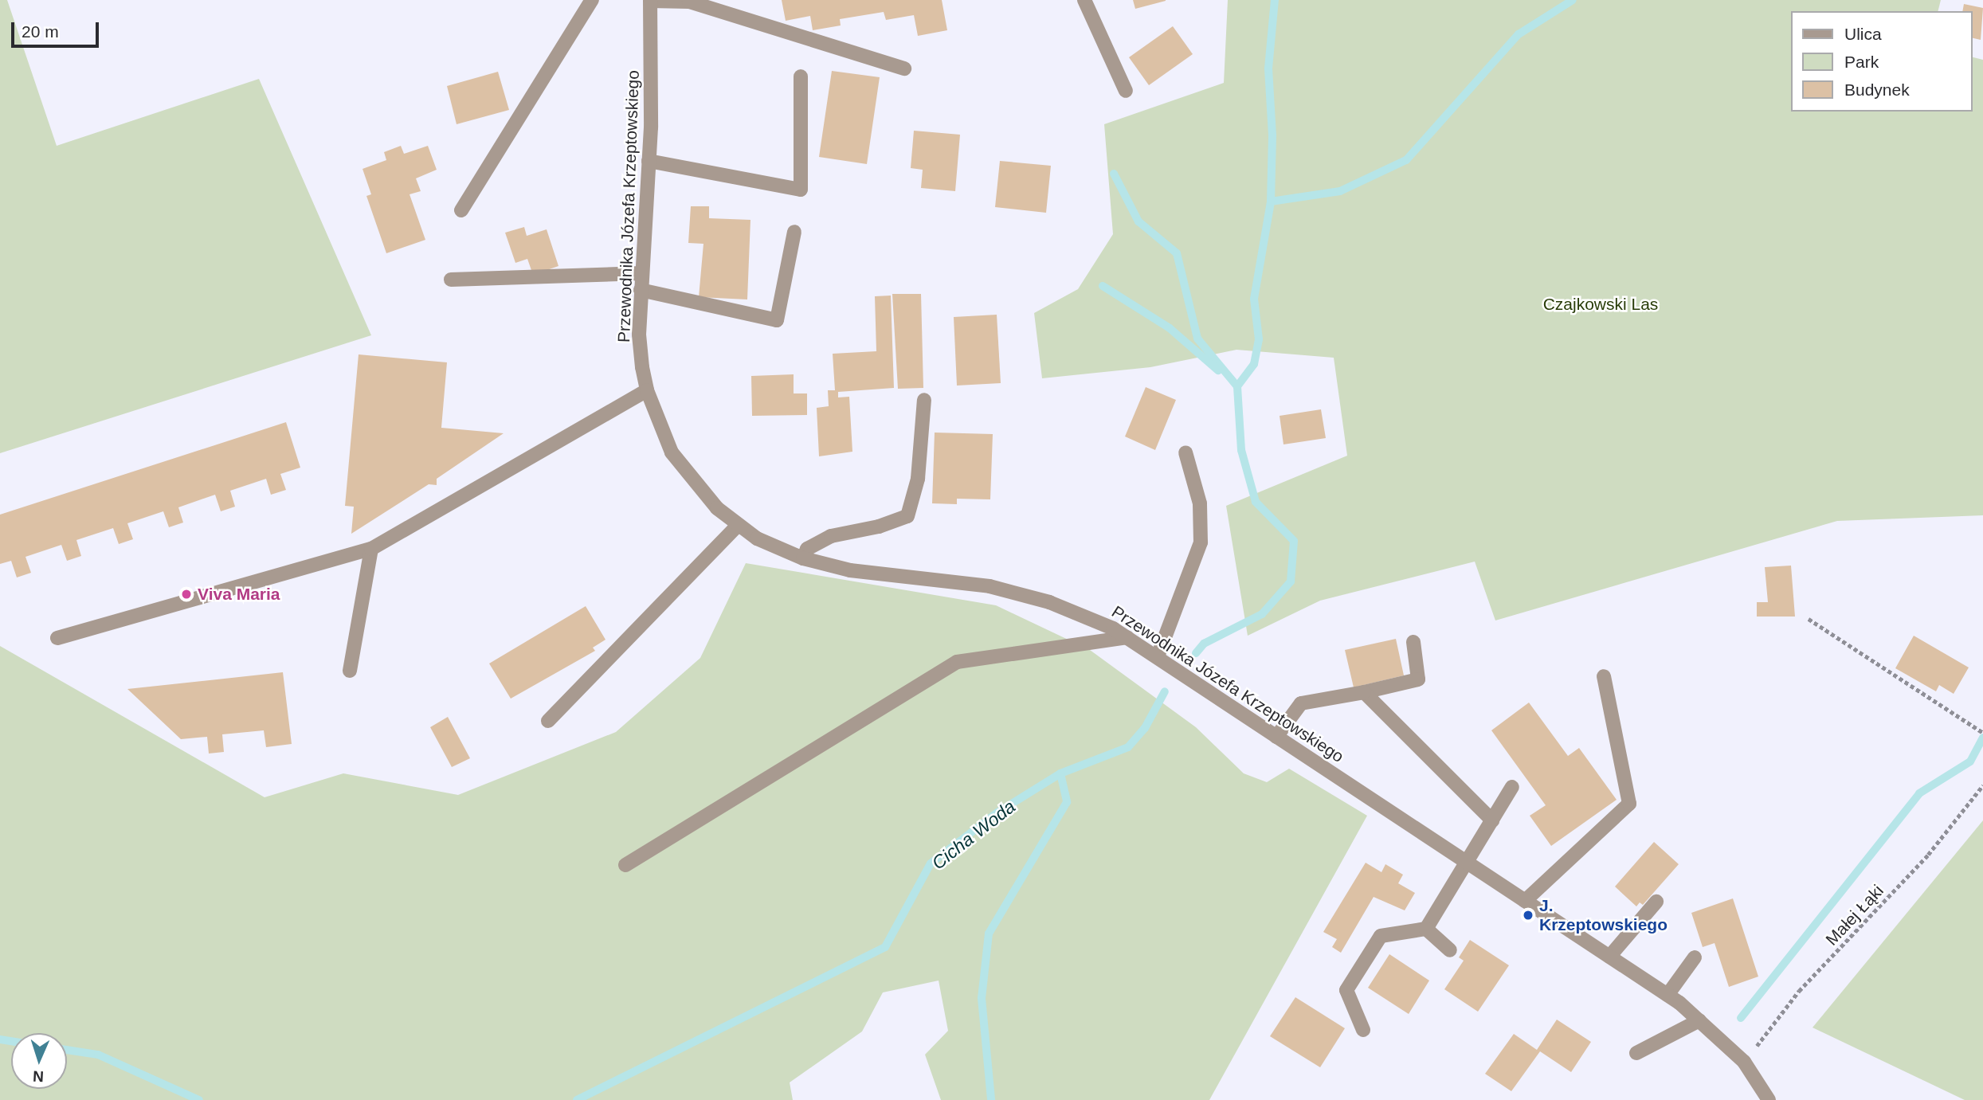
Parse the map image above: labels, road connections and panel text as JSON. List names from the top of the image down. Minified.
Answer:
{"streets":{"street":["Przewodnika Józefa Krzeptowskiego"],"path":["Małej Łąki"]},"crossings":[["Przewodnika Józefa Krzeptowskiego","Małej Łąki"]],"water":["Cicha Woda"],"parks":["Czajkowski Las"],"places":["Viva Maria","J. Krzeptowskiego"],"legend":["Ulica","Park","Budynek"],"scale_bar":"20 m","north":"bottom"}
